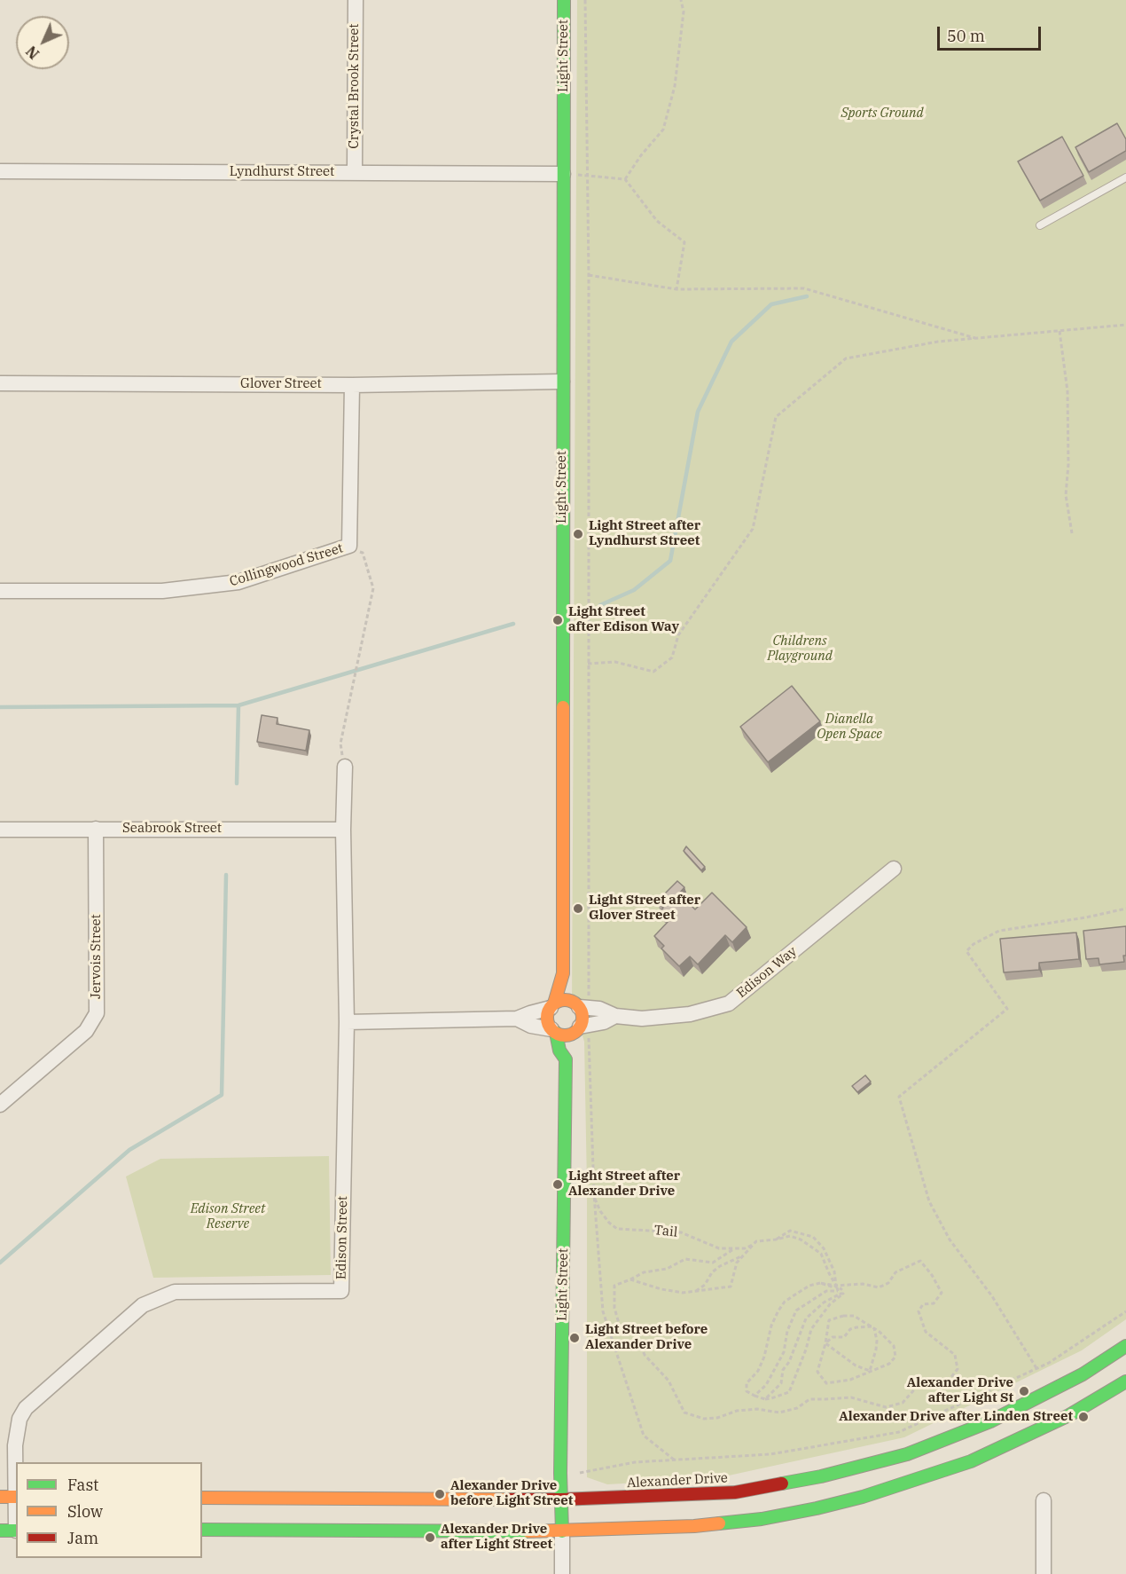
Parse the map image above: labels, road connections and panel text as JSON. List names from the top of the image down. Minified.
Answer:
{"streets":{"main road":["Light Street","Alexander Drive"],"street":["Crystal Brook Street","Lyndhurst Street","Glover Street","Collingwood Street","Seabrook Street","Jervois Street","Edison Way","Edison Street"],"path":["Tail"]},"crossings":[["Light Street","Lyndhurst Street"],["Light Street","Glover Street"],["Light Street","Edison Way"],["Light Street","Alexander Drive"],["Crystal Brook Street","Lyndhurst Street"],["Glover Street","Collingwood Street"],["Seabrook Street","Jervois Street"],["Seabrook Street","Edison Street"]],"parks":["Sports Ground","Childrens Playground","Dianella Open Space","Edison Street Reserve"],"places":["Light Street after Lyndhurst Street","Light Street after Edison Way","Light Street after Glover Street","Light Street after Alexander Drive","Light Street before Alexander Drive","Alexander Drive after Light St","Alexander Drive after Linden Street","Alexander Drive before Light Street","Alexander Drive after Light Street"],"legend":["Fast","Slow","Jam"],"scale_bar":"50 m","north":"bottom left"}
